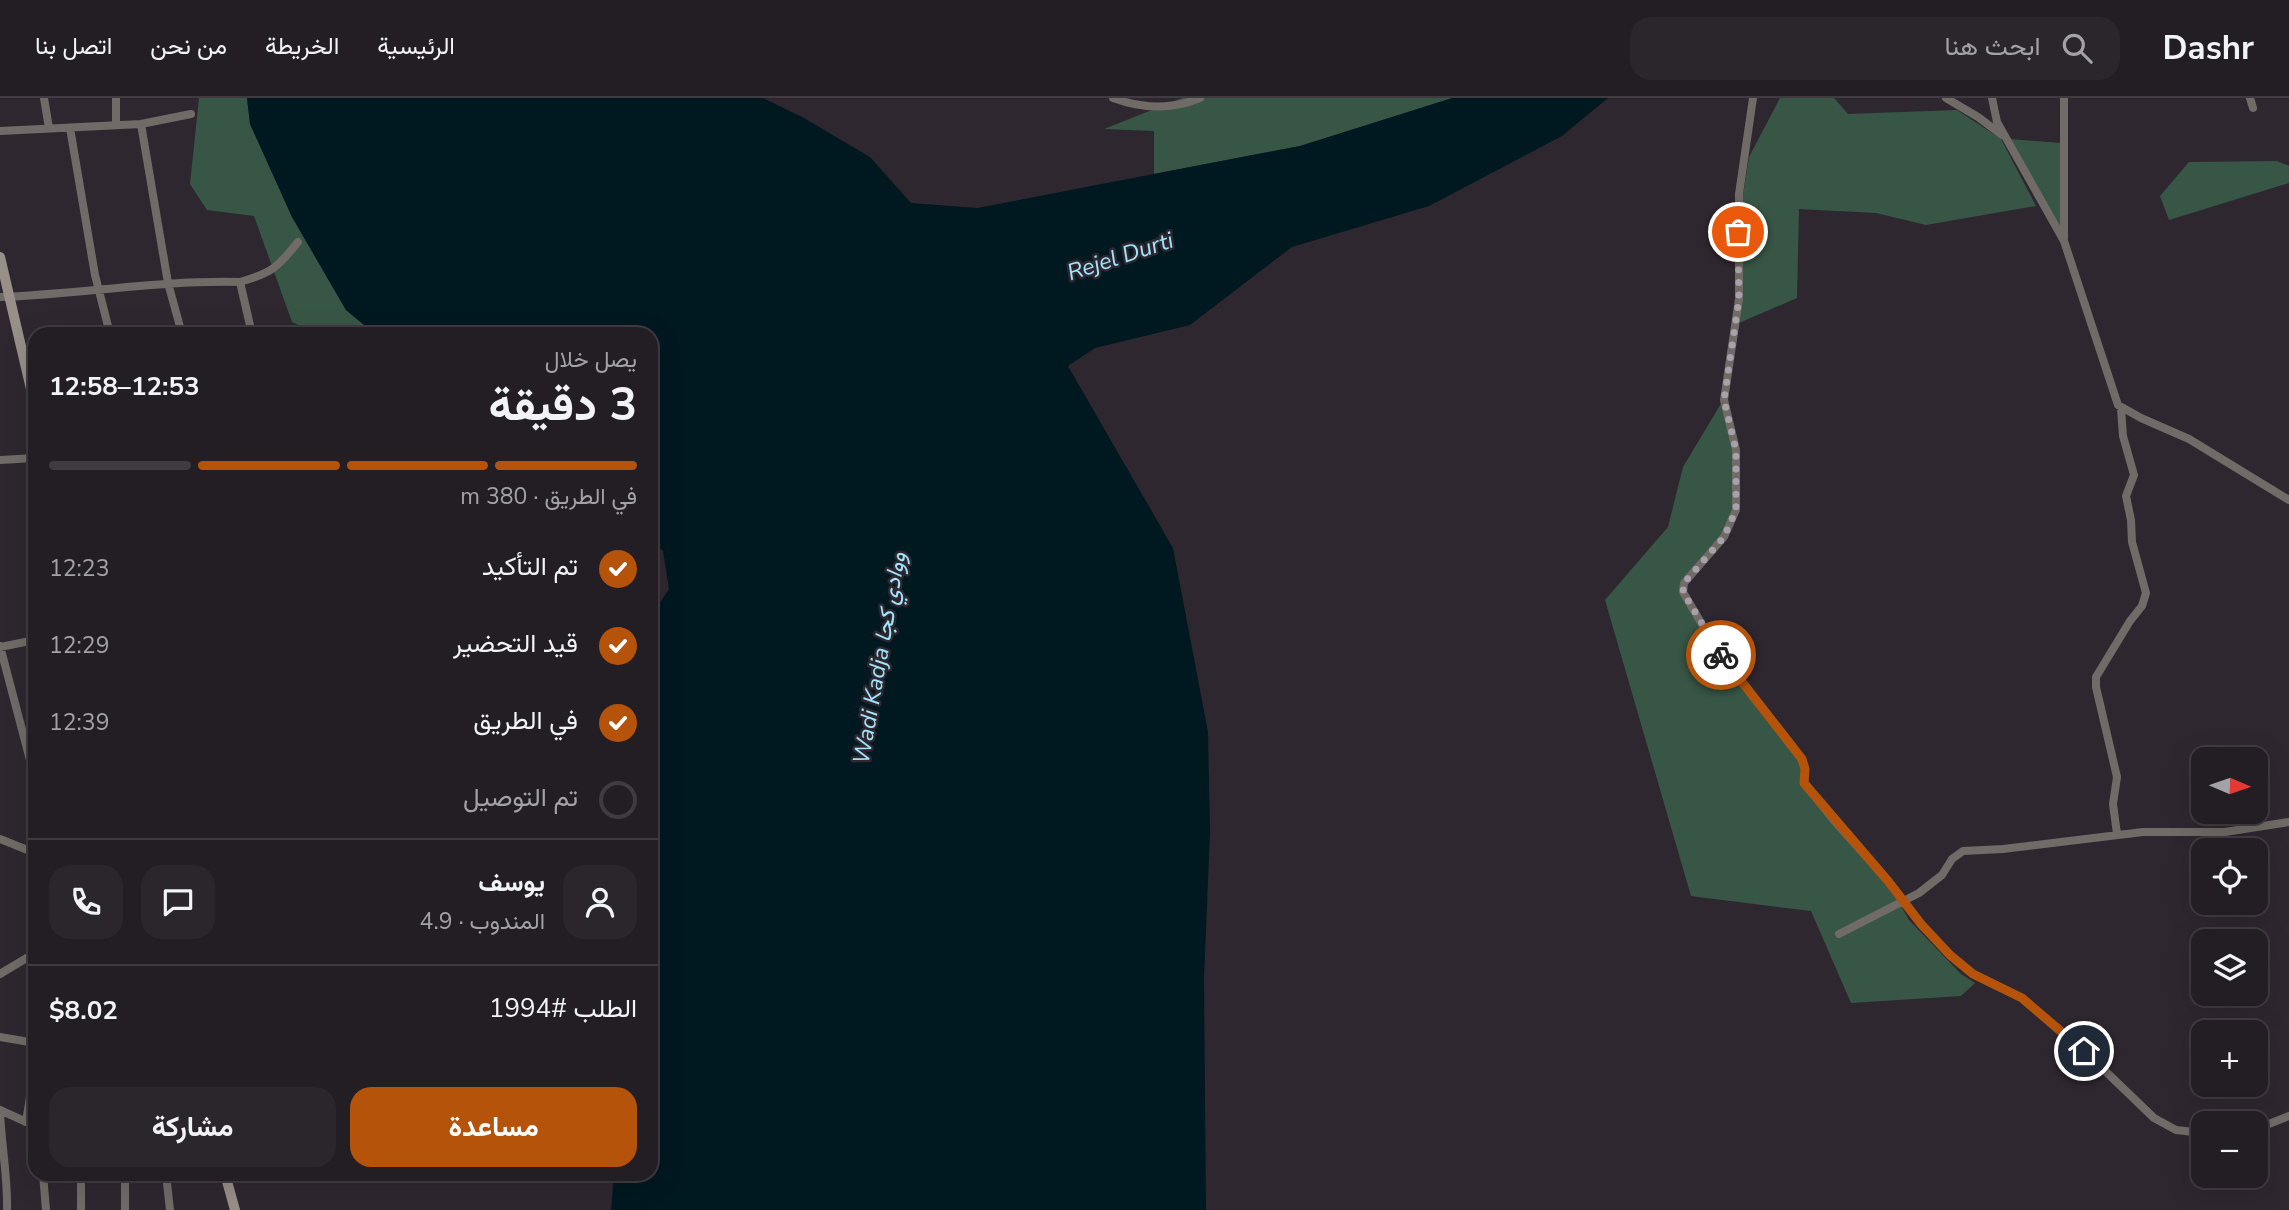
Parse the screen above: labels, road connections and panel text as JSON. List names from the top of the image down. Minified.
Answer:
{"water":["Rejel Durti","Wadi Kadja ووادي كجا"],"north":"right","page":{"header":"Dashr","search":"ابحث هنا","nav":["الرئيسية","الخريطة","من نحن","اتصل بنا"],"heading":["3 دقيقة","يصل خلال","12:53–12:58"],"panel":["يوسف","المندوب · 4.9","الطلب #1994","$8.02"],"bar":"في الطريق · 380 m","list":[["تم التأكيد","12:23"],["قيد التحضير","12:29"],["في الطريق","12:39"],"تم التوصيل"],"map_buttons":["+","−"],"buttons":["مساعدة","مشاركة"]}}
